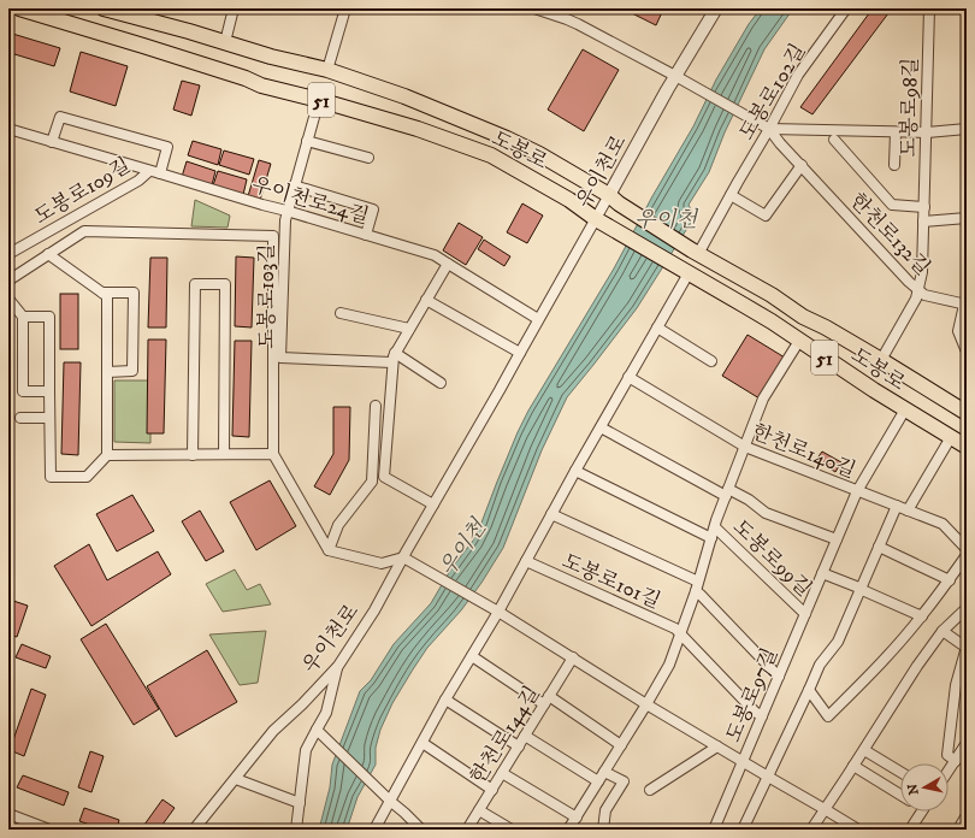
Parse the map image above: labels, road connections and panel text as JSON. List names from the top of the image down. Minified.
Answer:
{"streets":{"main road":["51","도봉로"],"street":["도봉로102길","도봉로98길","우이천로","도봉로109길","우이천로24길","한천로132길","도봉로103길","한천로140길","도봉로99길","도봉로101길","도봉로97길","한천로144길"]},"crossings":[["도봉로102길","51"],["도봉로102길","도봉로"],["도봉로102길","한천로132길"],["51","도봉로"],["51","우이천로"],["도봉로98길","도봉로"],["도봉로98길","한천로132길"],["도봉로","우이천로"],["도봉로","도봉로103길"],["도봉로","도봉로99길"],["도봉로","도봉로97길"],["우이천로","우이천로24길"],["도봉로109길","우이천로24길"],["우이천로24길","도봉로103길"],["한천로140길","도봉로99길"],["한천로140길","도봉로97길"],["도봉로99길","도봉로101길"],["도봉로99길","도봉로97길"]],"water":["우이천"],"north":"left"}
